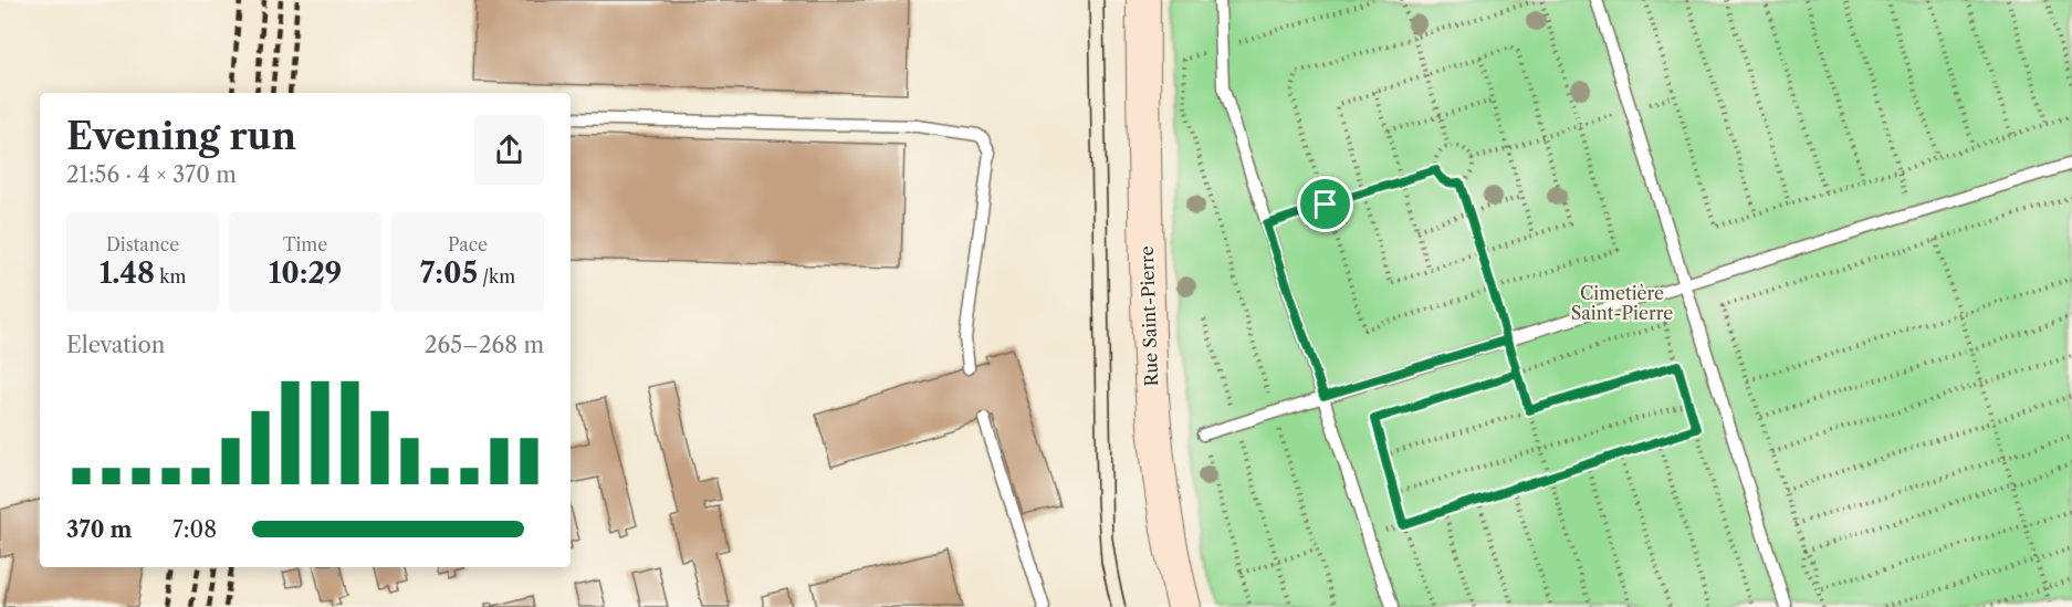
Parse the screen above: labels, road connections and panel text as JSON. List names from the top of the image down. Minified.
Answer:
{"streets":{"main road":["Rue Saint-Pierre"]},"parks":["Cimetière Saint-Pierre"],"page":{"heading":["Evening run","21:56 · 4 × 370 m"],"stats":[["Distance","1.48 km"],["Time","10:29"],["Pace","7:05 /km"]],"chart":["Elevation","265–268 m"],"list":[{"name":"370 m","note":"7:08"}]}}
